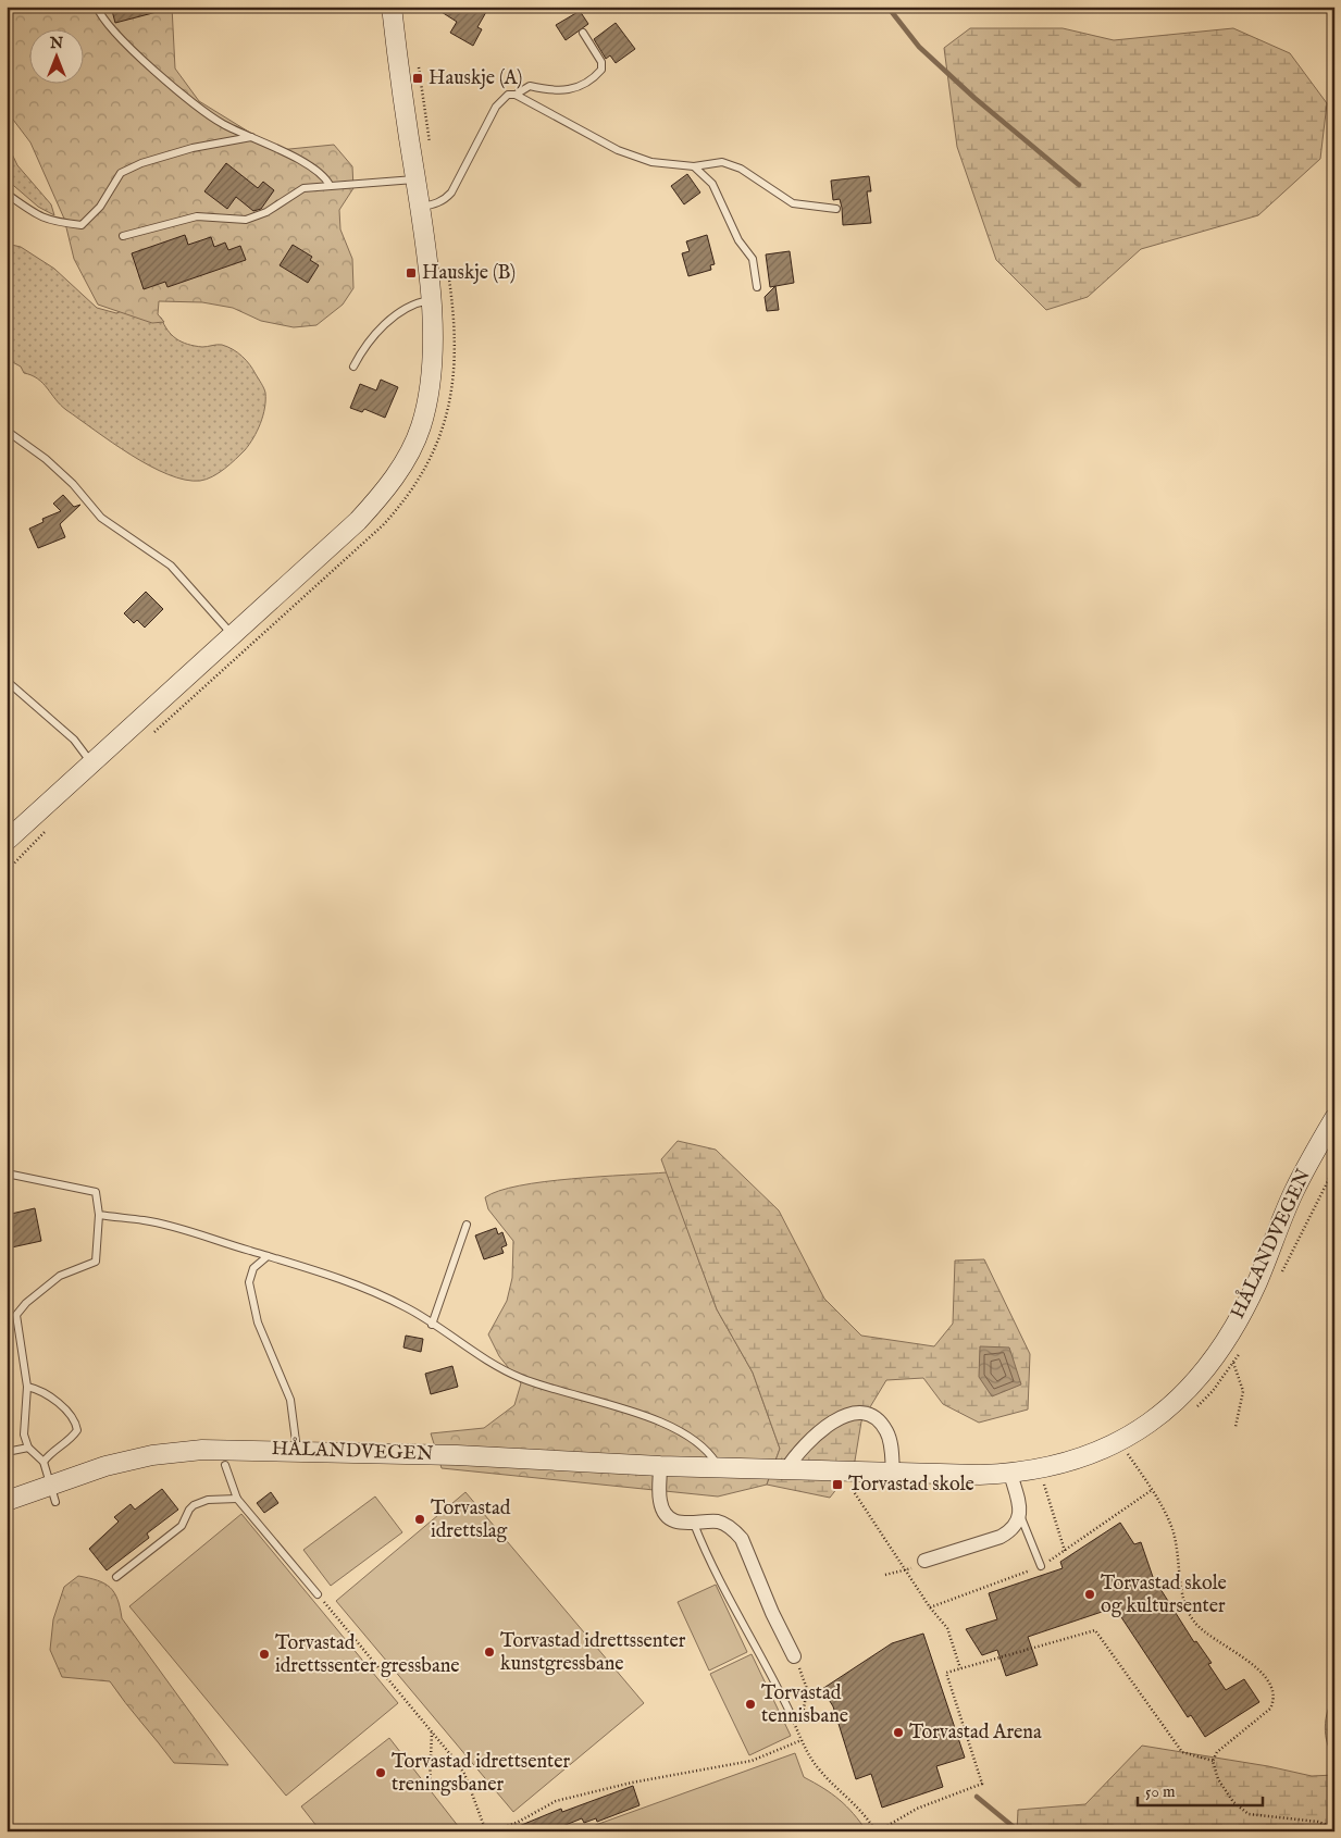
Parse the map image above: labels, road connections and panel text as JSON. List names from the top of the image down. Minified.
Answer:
{"streets":{"main road":["HÅLANDVEGEN"]},"places":{"transit":["Hauskje (A)","Hauskje (B)","Torvastad skole"],"other":["Torvastad idrettslag","Torvastad skole og kultursenter","Torvastad idrettssenter kunstgressbane","Torvastad idrettssenter gressbane","Torvastad tennisbane","Torvastad Arena","Torvastad idrettsenter treningsbaner"]},"scale_bar":"50 m","north":"top"}
